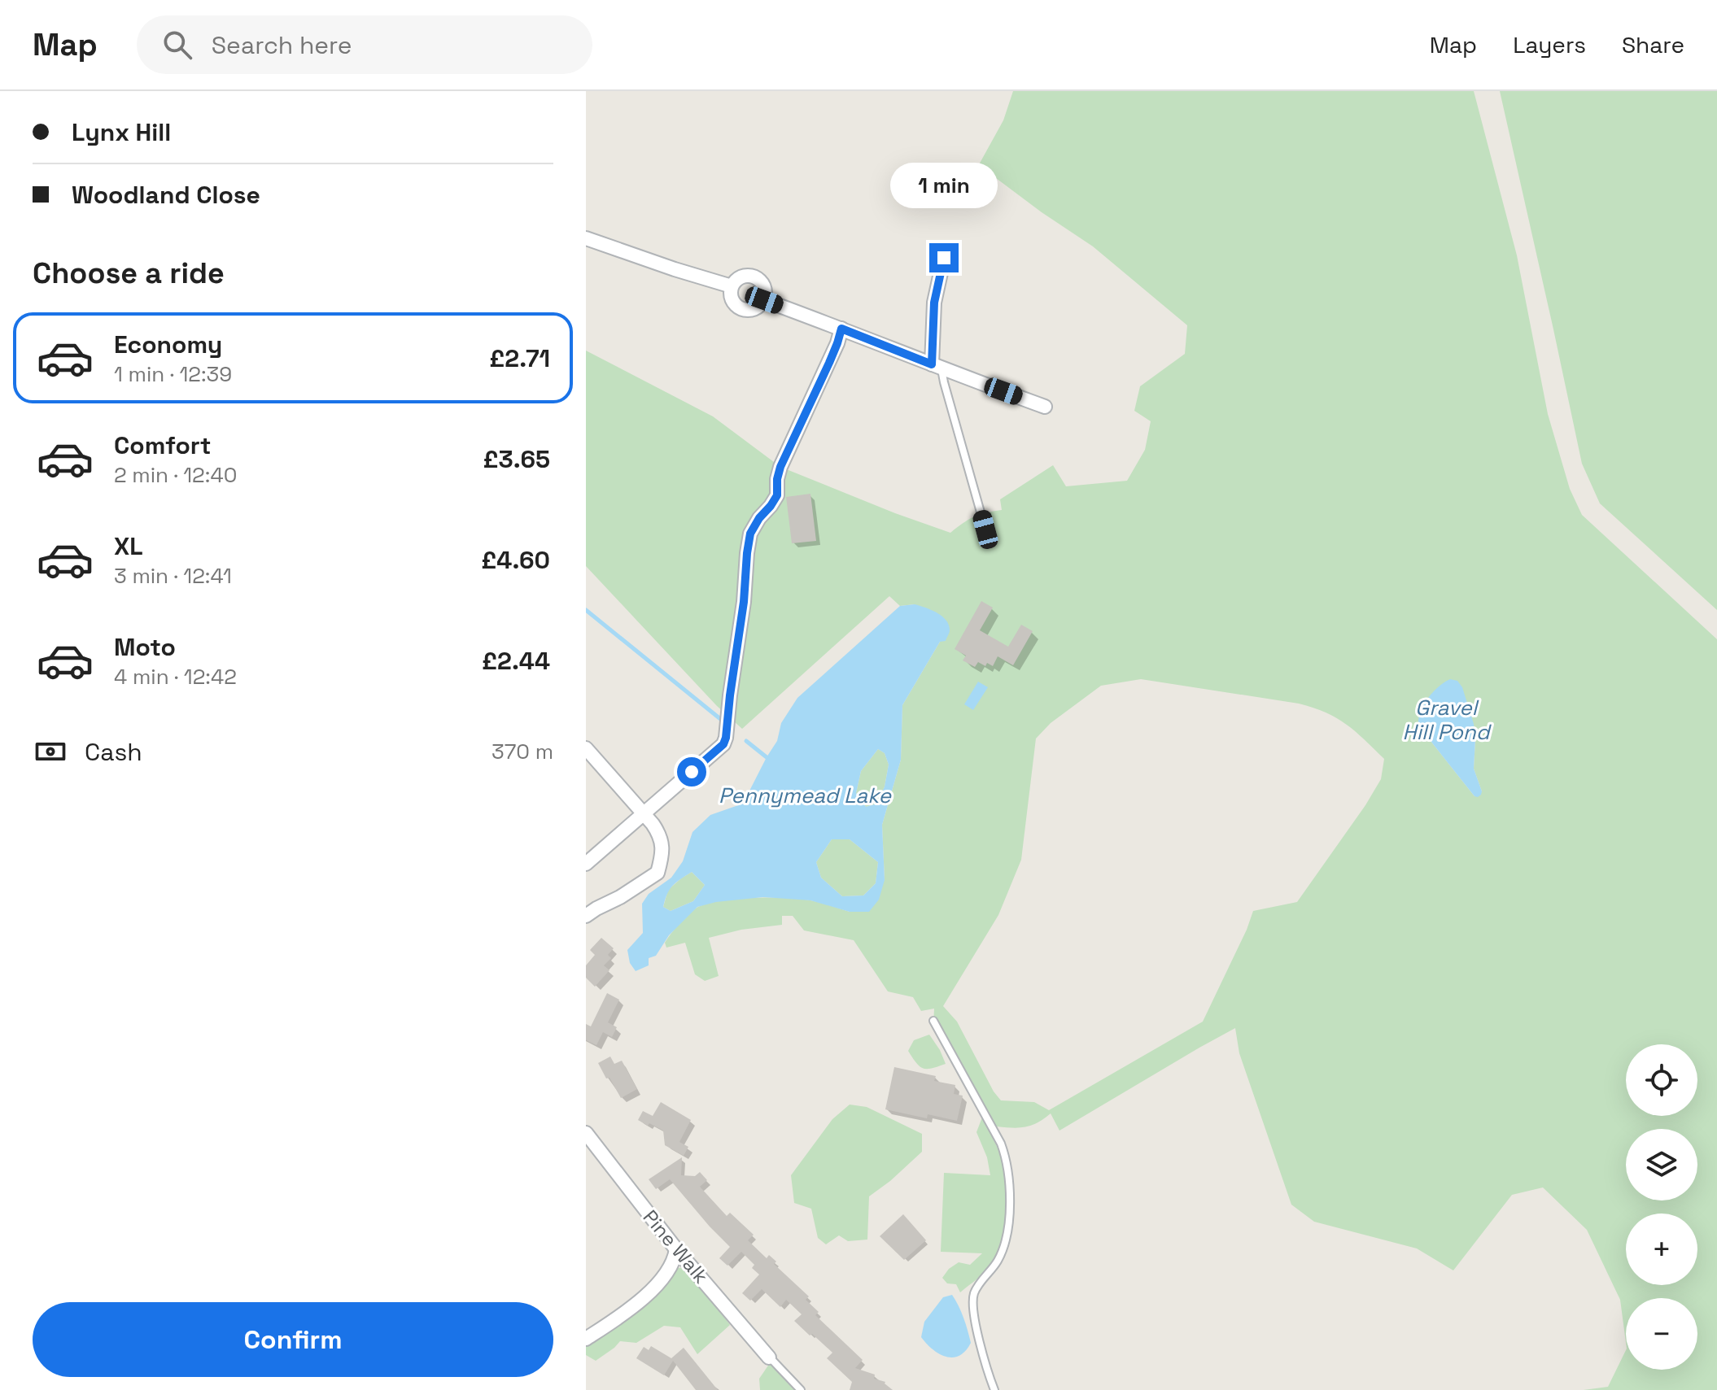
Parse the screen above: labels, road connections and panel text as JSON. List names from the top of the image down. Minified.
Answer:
{"streets":{"street":["Pine Walk"]},"water":["Gravel Hill Pond","Pennymead Lake"],"page":{"header":"Map","search":"Search here","nav":["Map","Layers","Share"],"banner":["Lynx Hill","Woodland Close"],"bubble":"1 min","heading":"Choose a ride","list":[{"name":"Economy","note":"1 min · 12:39","value":"£2.71"},{"name":"Comfort","note":"2 min · 12:40","value":"£3.65"},{"name":"XL","note":"3 min · 12:41","value":"£4.60"},{"name":"Moto","note":"4 min · 12:42","value":"£2.44"}],"pay":["Cash","370 m"],"map_buttons":["+","−"],"buttons":"Confirm"}}
